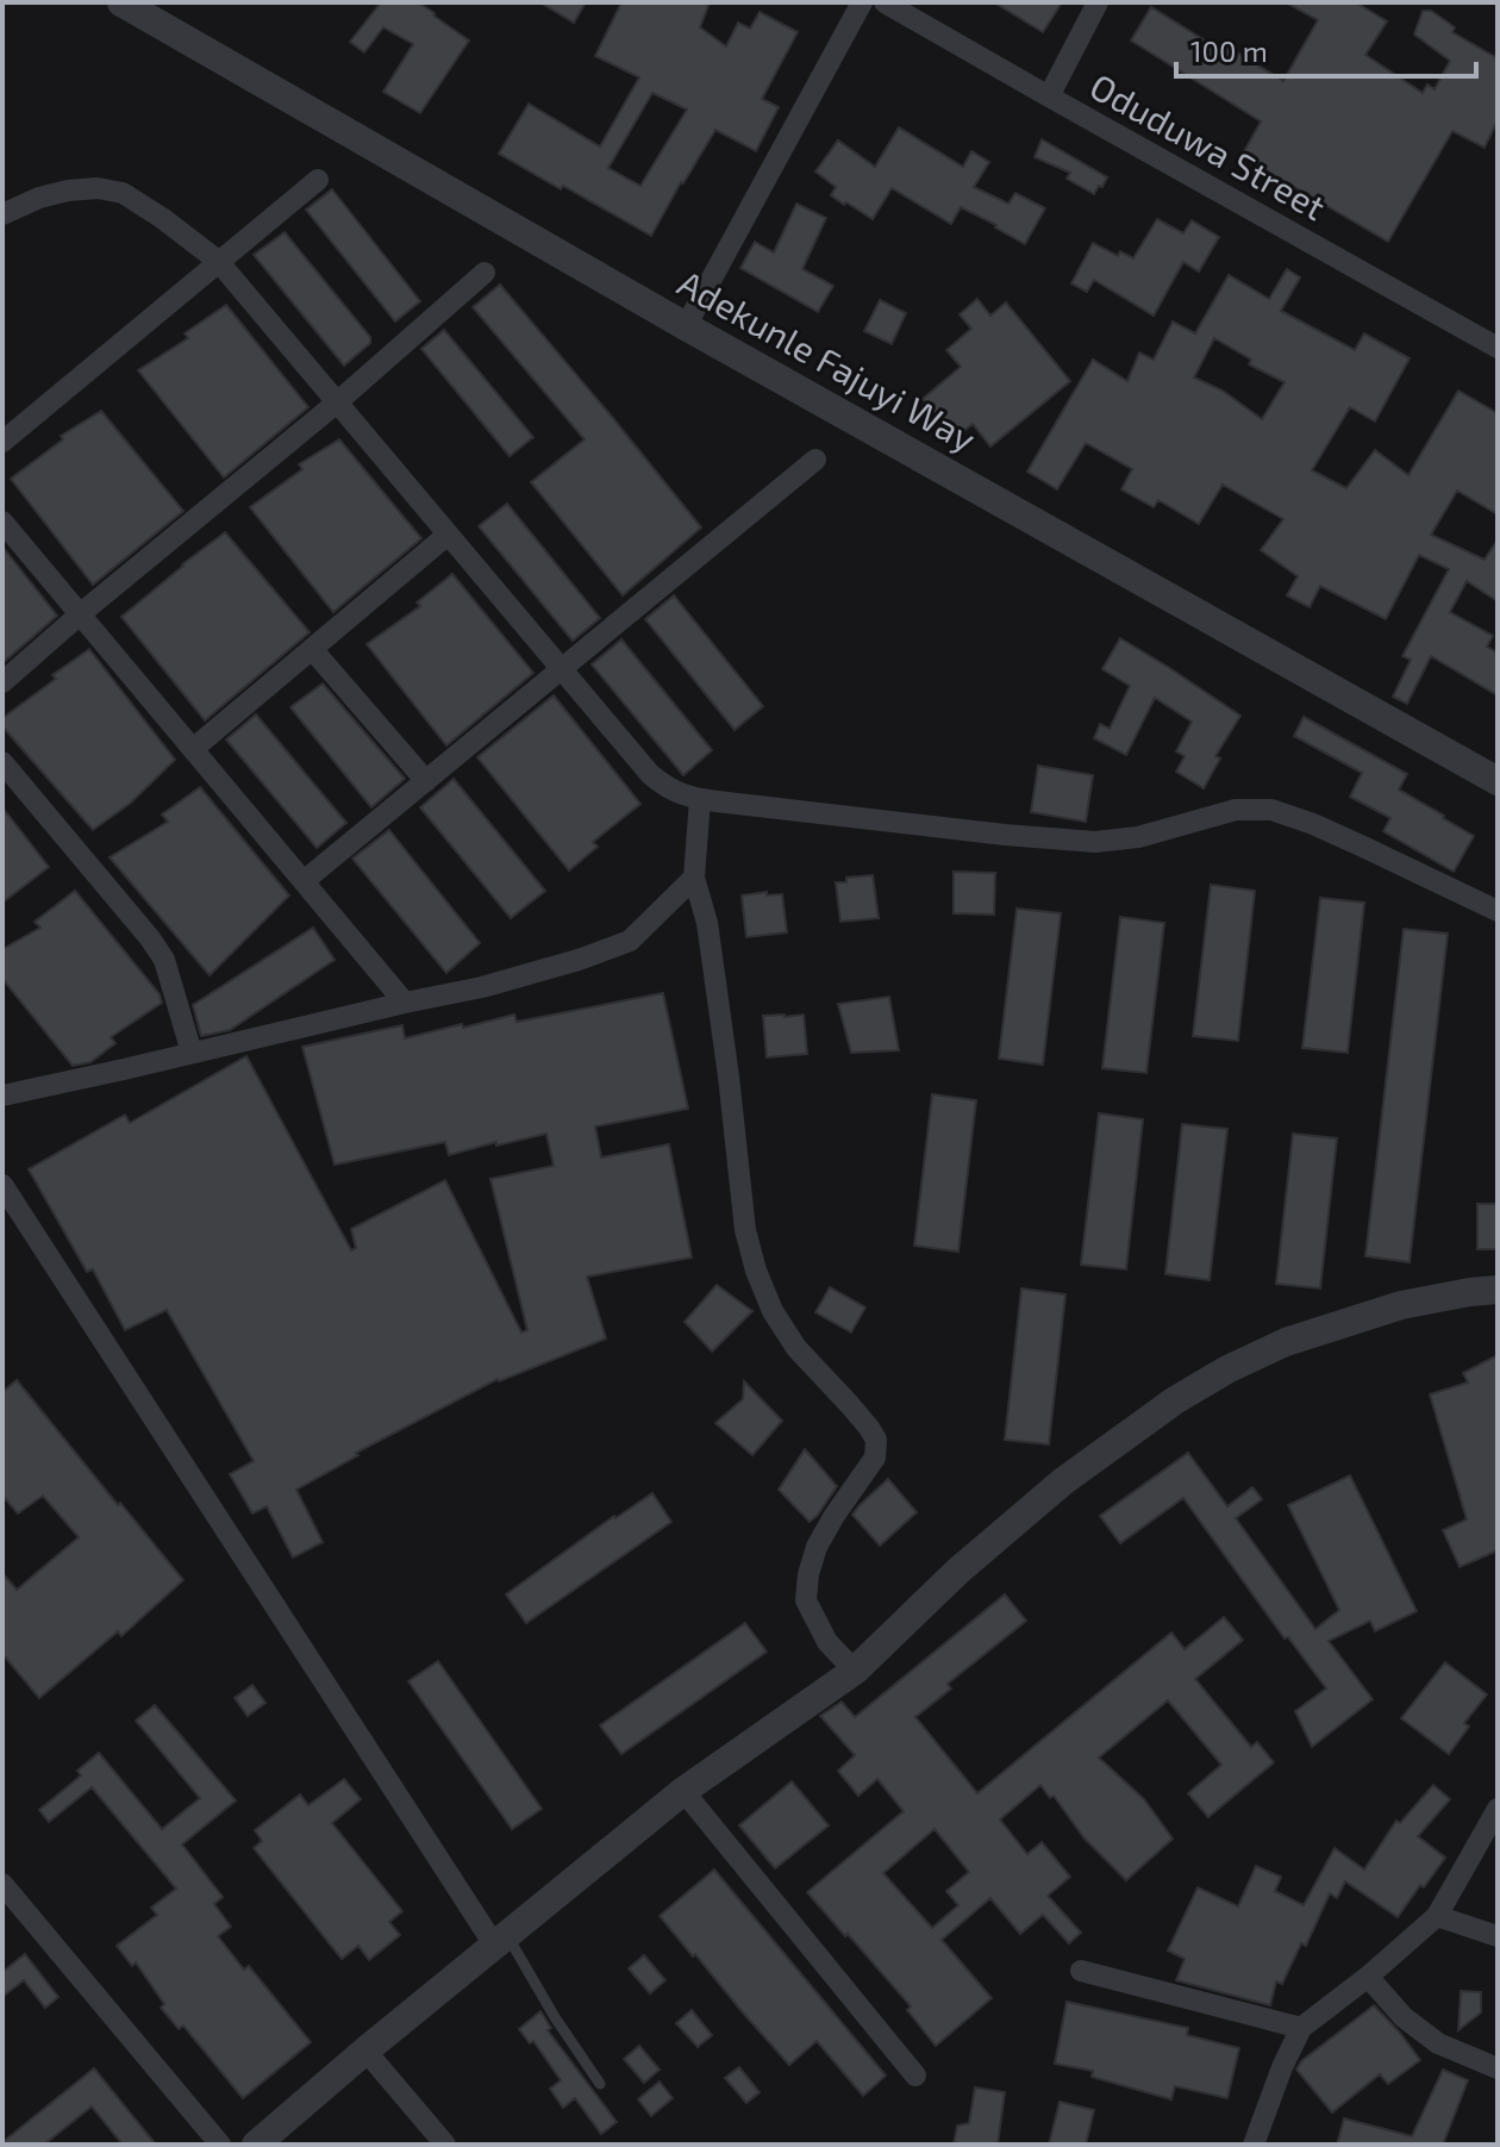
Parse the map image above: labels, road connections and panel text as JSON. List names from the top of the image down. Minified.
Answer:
{"streets":{"street":["Oduduwa Street","Adekunle Fajuyi Way"]},"scale_bar":"100 m"}
